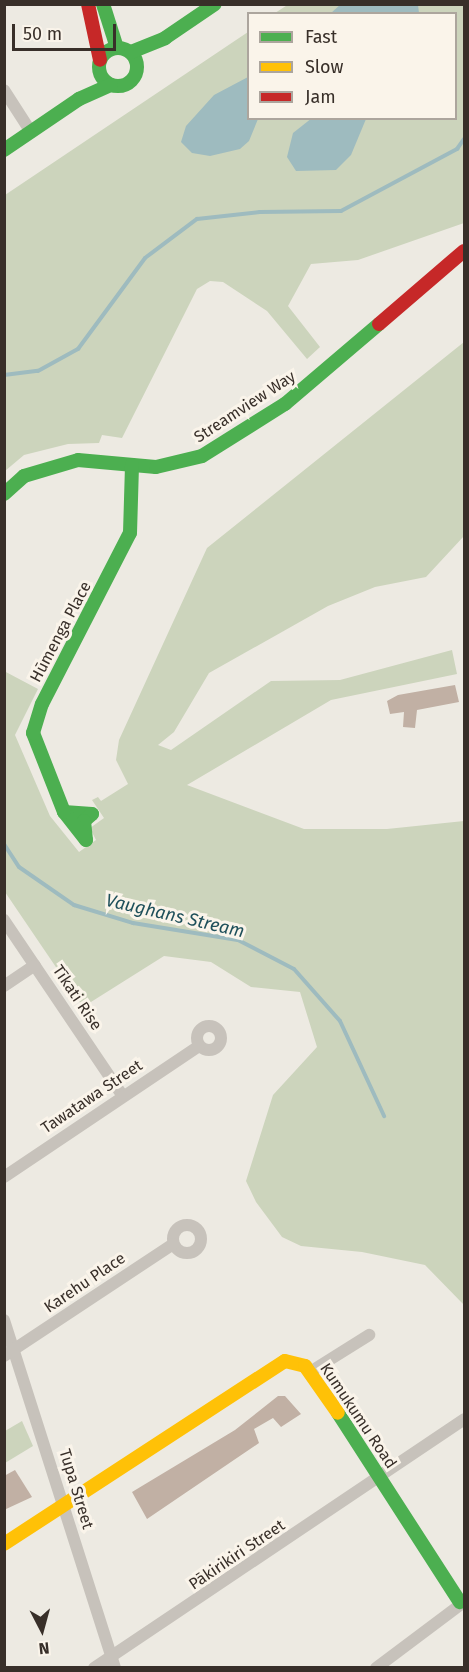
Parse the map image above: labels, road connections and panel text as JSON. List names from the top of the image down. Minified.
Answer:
{"streets":{"street":["Streamview Way","Hūmenga Place","Tīkati Rise","Tawatawa Street","Karehu Place","Kumukumu Road","Tupa Street","Pākirikiri Street"]},"crossings":[["Streamview Way","Hūmenga Place"],["Tīkati Rise","Tawatawa Street"],["Karehu Place","Tupa Street"],["Kumukumu Road","Tupa Street"],["Kumukumu Road","Pākirikiri Street"],["Tupa Street","Pākirikiri Street"]],"water":["Vaughans Stream"],"legend":["Fast","Slow","Jam"],"scale_bar":"50 m","north":"bottom"}
